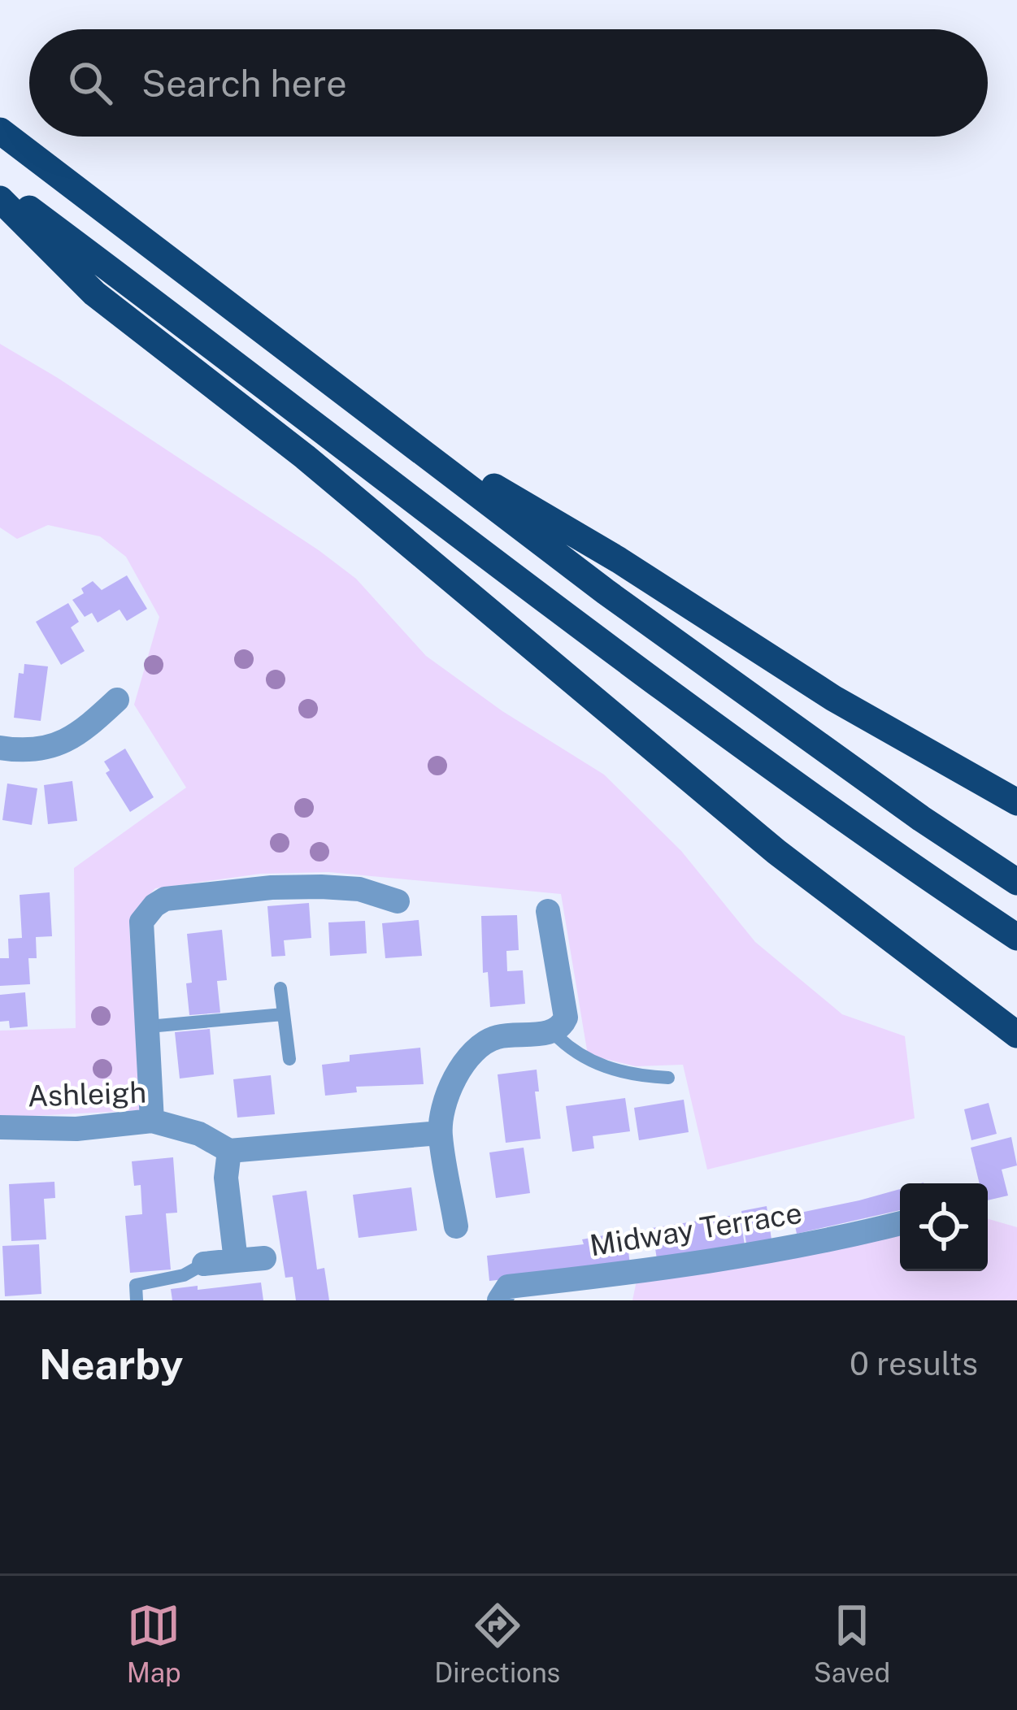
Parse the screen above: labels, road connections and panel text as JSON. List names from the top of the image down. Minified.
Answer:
{"streets":{"street":["Ashleigh","Midway Terrace"]},"page":{"search":"Search here","heading":["Nearby","0 results"],"nav":["Map","Directions","Saved"]}}
